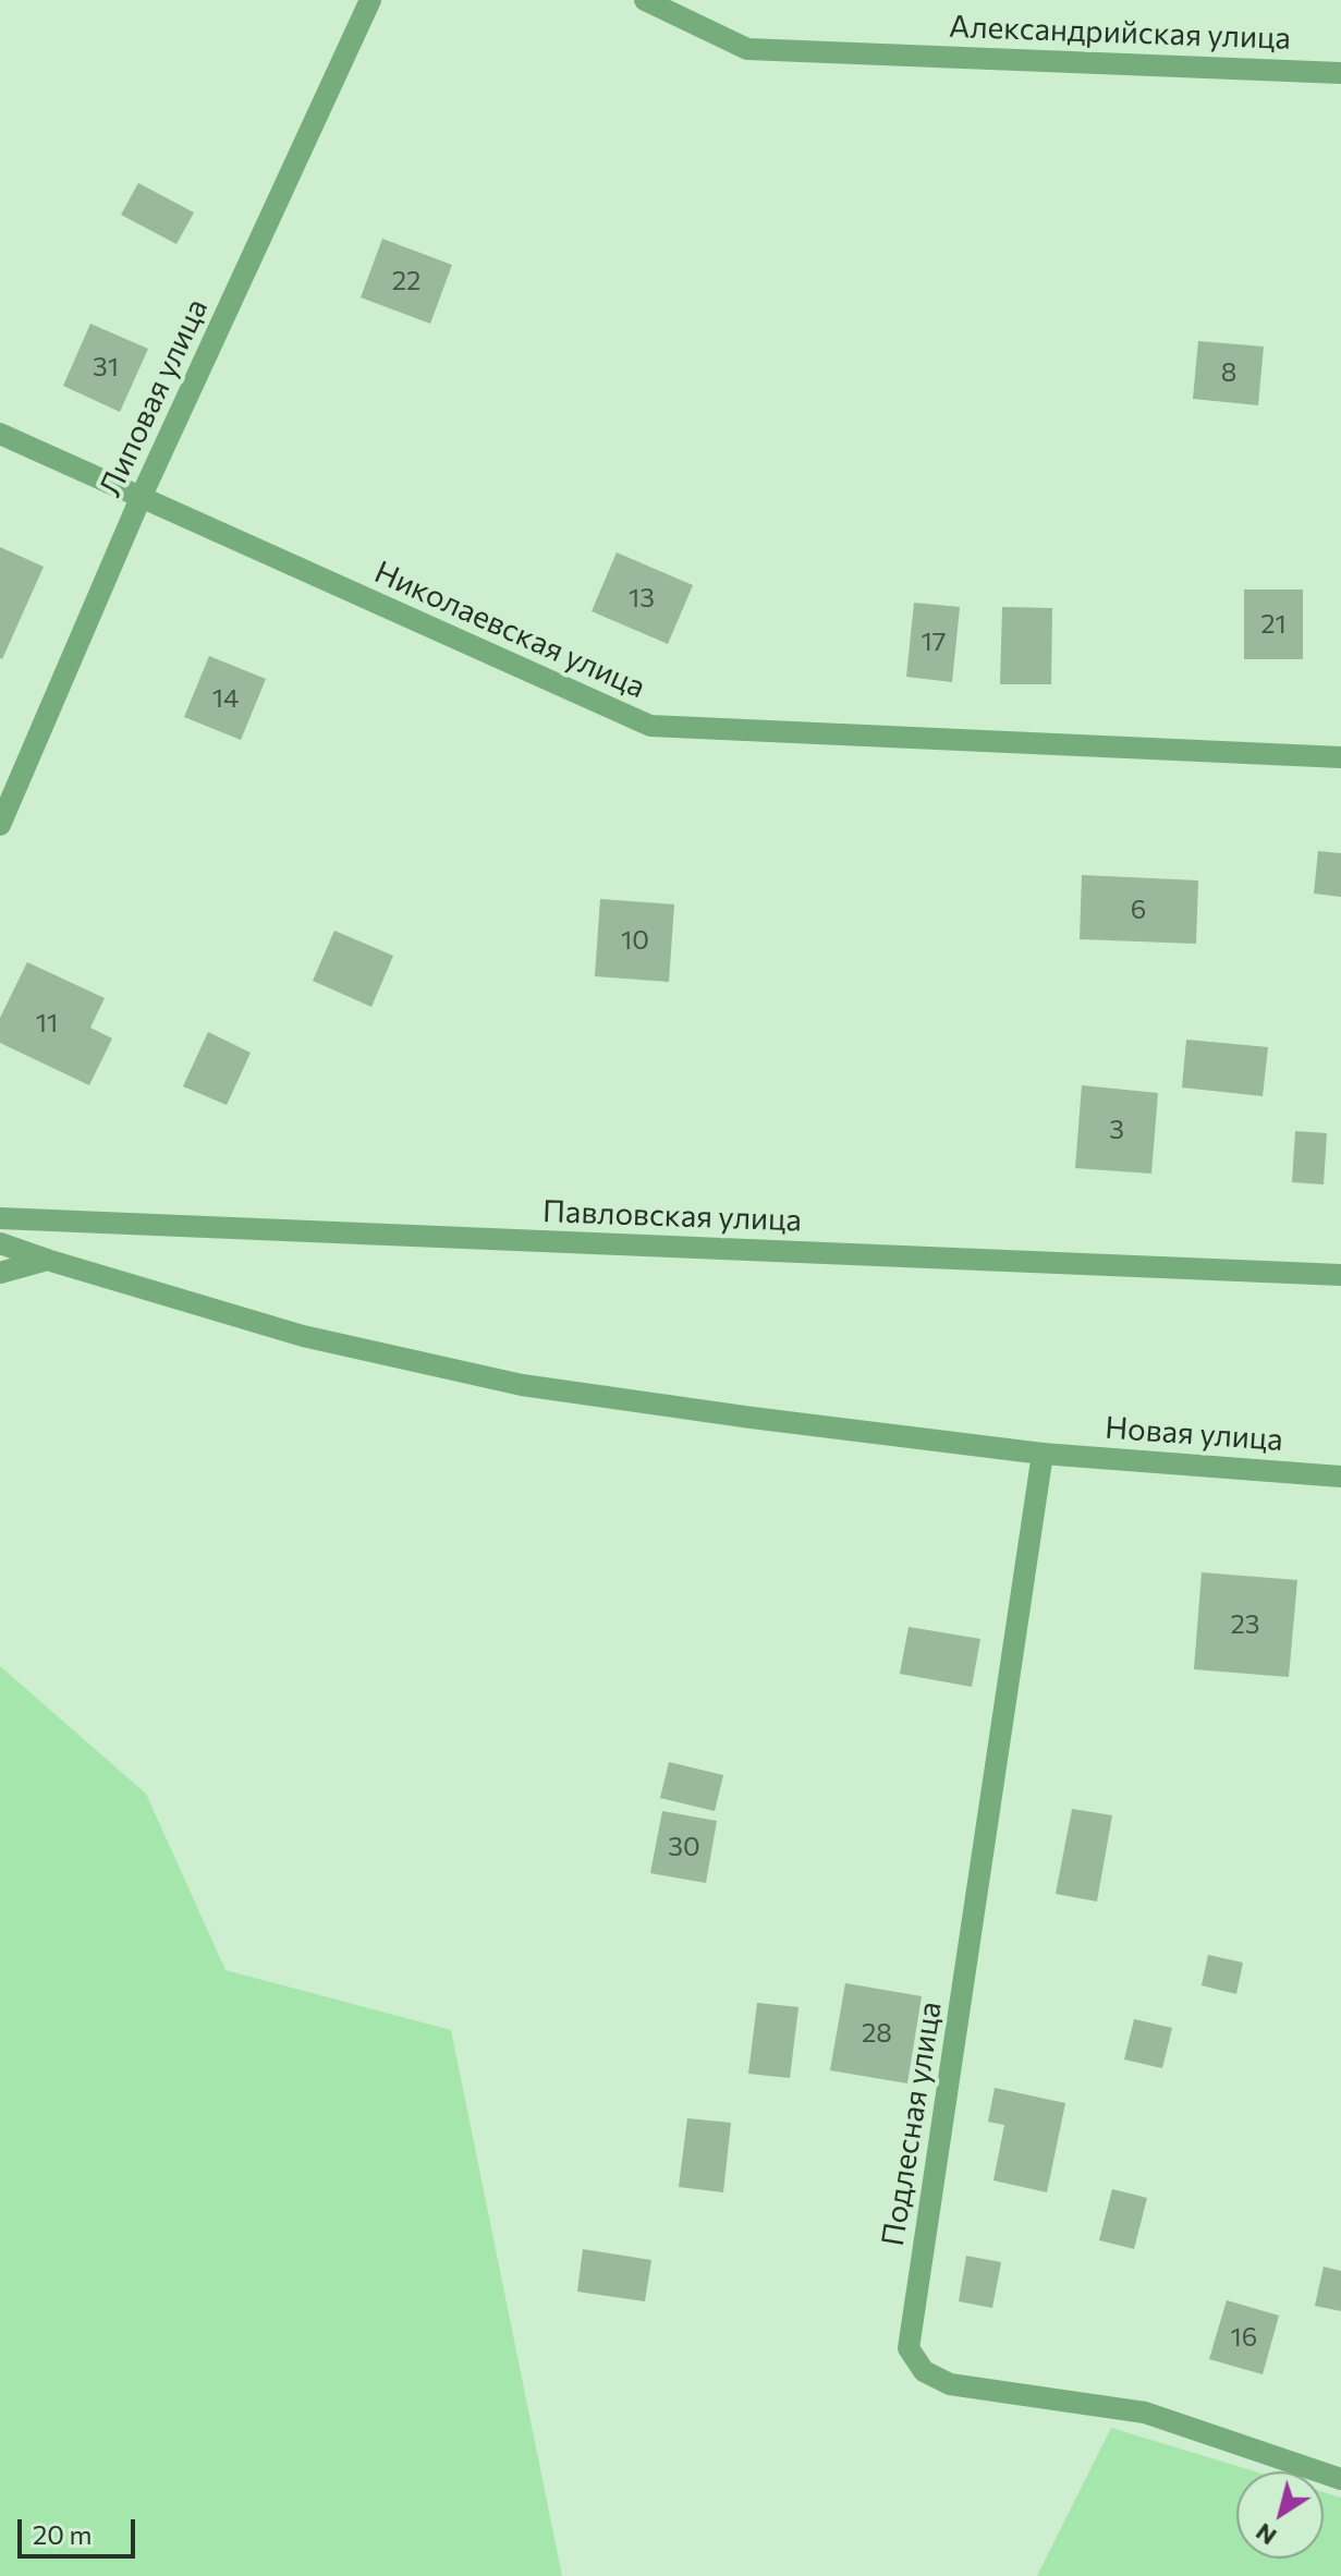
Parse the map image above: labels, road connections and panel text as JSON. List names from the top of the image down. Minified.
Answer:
{"streets":{"street":["Александрийская улица","Липовая улица","Николаевская улица","Павловская улица","Новая улица","Подлесная улица"]},"crossings":[["Липовая улица","Николаевская улица"],["Новая улица","Подлесная улица"]],"house_numbers":["22","31","8","13","21","17","14","6","10","11","3","23","30","28","16"],"scale_bar":"20 m","north":"bottom left"}
